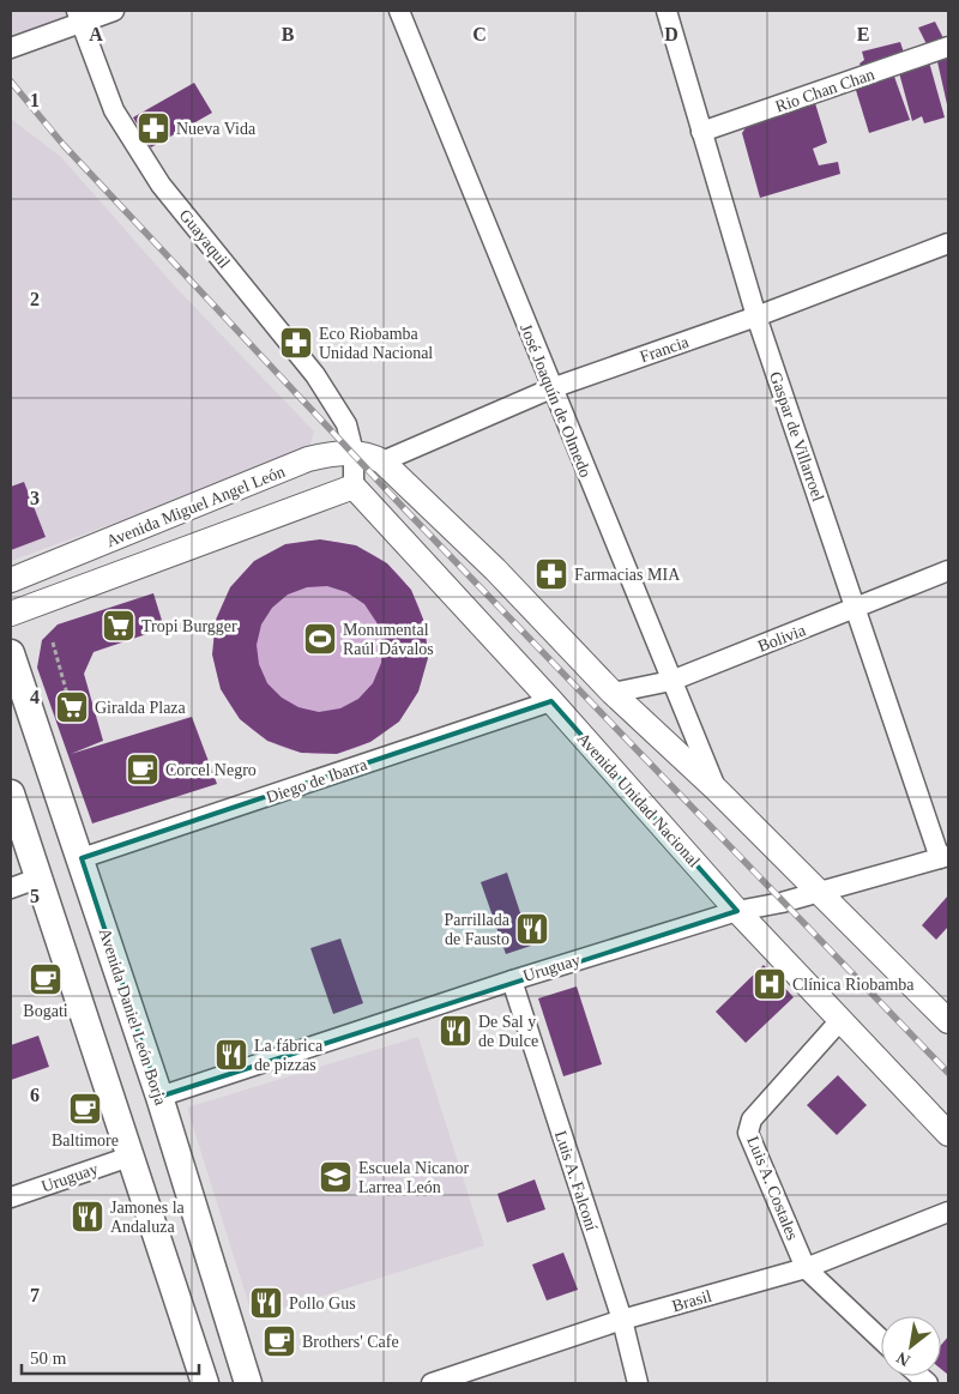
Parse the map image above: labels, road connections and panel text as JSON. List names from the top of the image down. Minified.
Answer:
{"streets":{"main road":["Avenida Daniel León Borja"],"street":["Rio Chan Chan","Guayaquil","Francia","José Joaquín de Olmedo","Gaspar de Villarroel","Avenida Miguel Angel León","Bolivia","Diego de Ibarra","Avenida Unidad Nacional","Uruguay","Luis A. Falconí","Luis A. Costales","Brasil"]},"crossings":[["Rio Chan Chan","Gaspar de Villarroel"],["Guayaquil","Avenida Miguel Angel León"],["Francia","José Joaquín de Olmedo"],["Francia","Gaspar de Villarroel"],["Francia","Avenida Miguel Angel León"],["José Joaquín de Olmedo","Bolivia"],["Gaspar de Villarroel","Bolivia"],["Gaspar de Villarroel","Uruguay"],["Avenida Miguel Angel León","Avenida Unidad Nacional"],["Diego de Ibarra","Avenida Unidad Nacional"],["Diego de Ibarra","Avenida Daniel León Borja"],["Avenida Unidad Nacional","Uruguay"],["Avenida Unidad Nacional","Luis A. Costales"],["Uruguay","Avenida Daniel León Borja"],["Uruguay","Luis A. Falconí"],["Luis A. Falconí","Brasil"],["Luis A. Costales","Brasil"]],"places":{"pharmacy":["Nueva Vida","Eco Riobamba Unidad Nacional","Farmacias MIA"],"supermarket":["Tropi Burgger","Giralda Plaza"],"sports":["Monumental Raúl Dávalos"],"cafe":["Corcel Negro","Bogati","Baltimore","Brothers' Cafe"],"restaurant":["Parrillada de Fausto","De Sal y de Dulce","La fábrica de pizzas","Jamones la Andaluza","Pollo Gus"],"hospital":["Clínica Riobamba"],"school or university":["Escuela Nicanor Larrea León"]},"scale_bar":"50 m","north":"bottom left","grid":{"columns":["A","B","C","D","E"],"rows":["1","2","3","4","5","6","7"]}}
